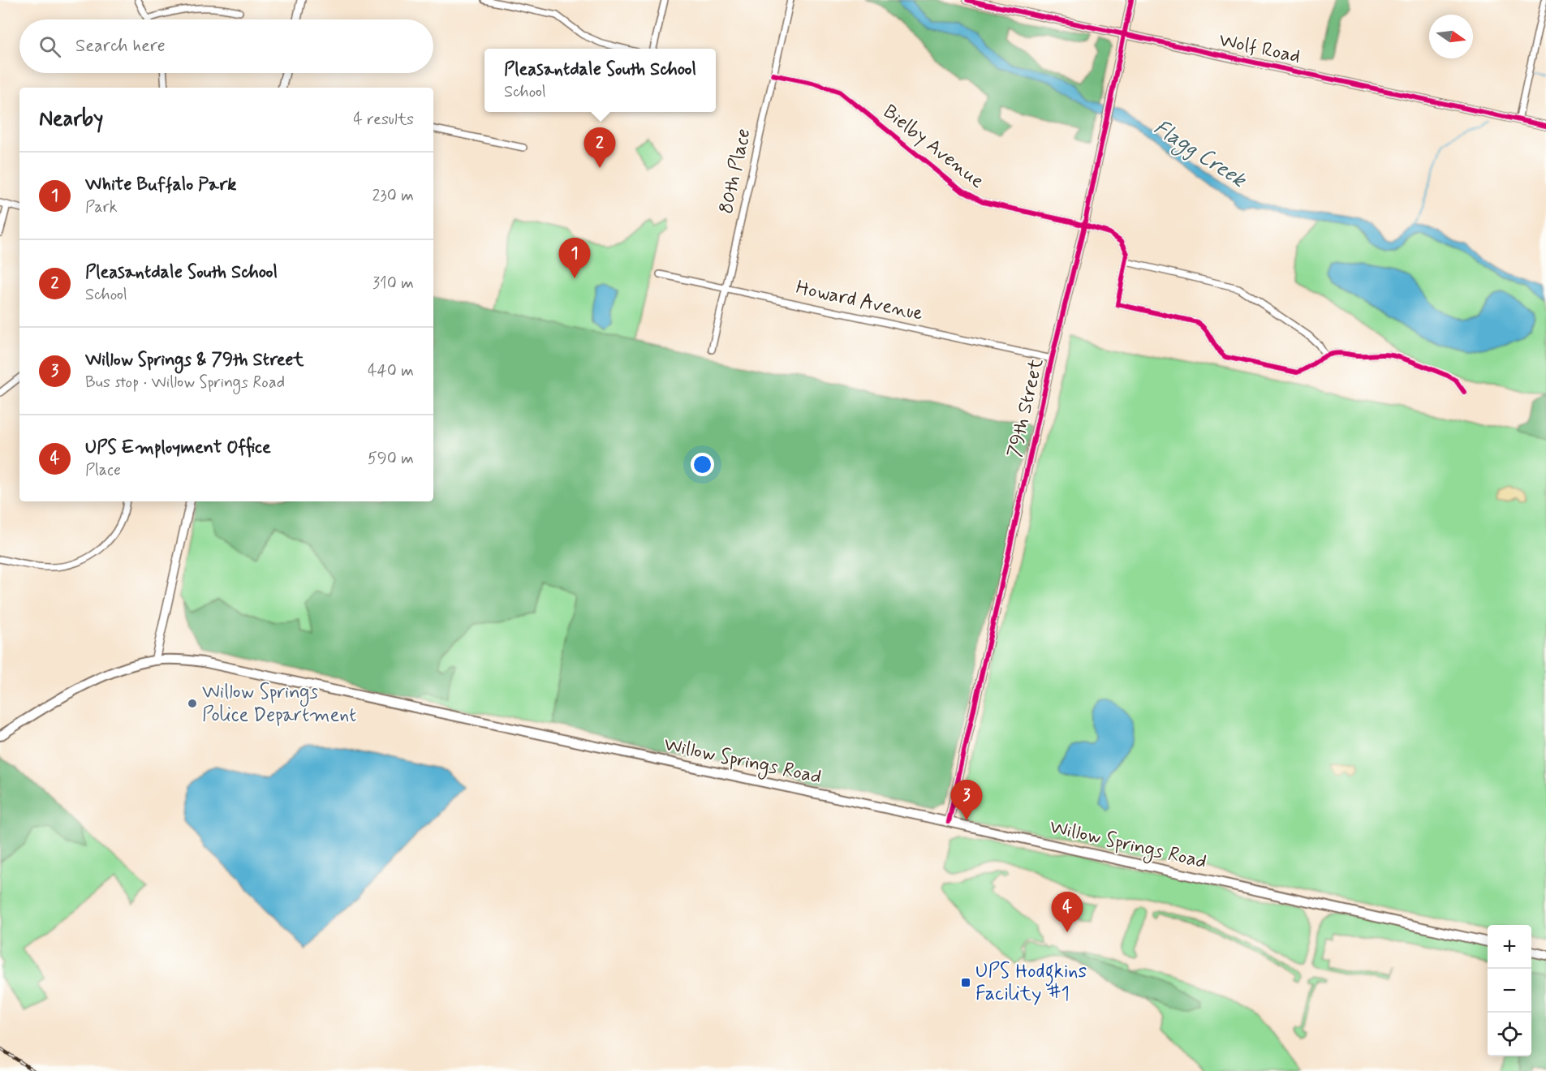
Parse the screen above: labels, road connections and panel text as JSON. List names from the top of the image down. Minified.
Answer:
{"streets":{"main road":["Willow Springs Road"],"street":["Wolf Road","Bielby Avenue","80th Place","Howard Avenue","79th Street"]},"crossings":[["Wolf Road","79th Street"],["Bielby Avenue","80th Place"],["Bielby Avenue","79th Street"],["80th Place","Howard Avenue"],["Howard Avenue","79th Street"],["79th Street","Willow Springs Road"]],"water":["Flagg Creek"],"places":{"other":["Willow Springs Police Department"],"transit":["UPS Hodgkins Facility #1"]},"north":"right","page":{"search":"Search here","popup":["Pleasantdale South School","School"],"heading":["Nearby","4 results"],"pins":["2","1","3","4"],"list":[{"mark":"1","name":"White Buffalo Park","note":"Park","value":"230 m"},{"mark":"2","name":"Pleasantdale South School","note":"School","value":"310 m"},{"mark":"3","name":"Willow Springs & 79th Street","note":"Bus stop · Willow Springs Road","value":"440 m"},{"mark":"4","name":"UPS Employment Office","note":"Place","value":"590 m"}],"map_buttons":["+","−"]}}
